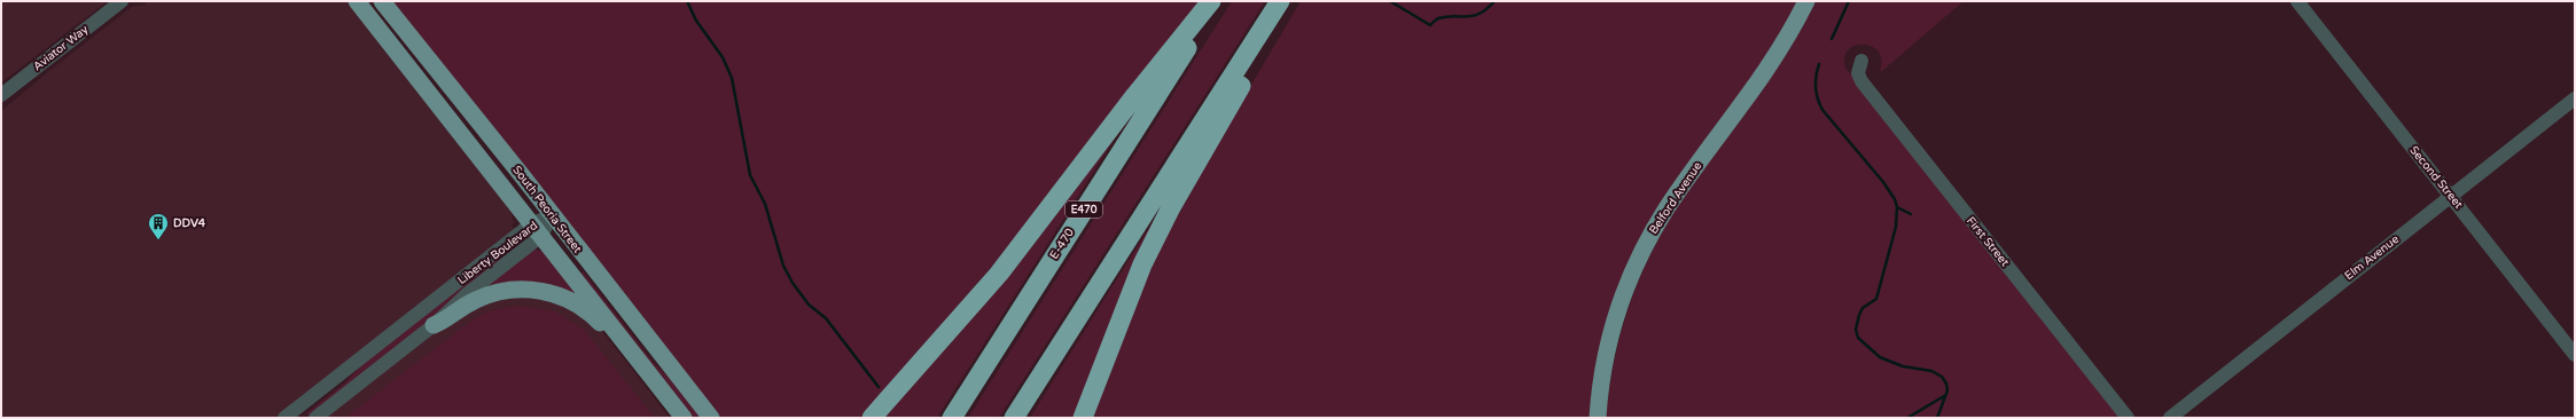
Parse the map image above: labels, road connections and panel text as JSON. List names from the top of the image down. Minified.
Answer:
{"streets":{"highway":["E470","E-470"],"main road":["Belford Avenue","South Peoria Street"],"street":["Aviator Way","Second Street","First Street","Liberty Boulevard","Elm Avenue"]},"crossings":[["Second Street","Elm Avenue"],["South Peoria Street","Liberty Boulevard"]],"places":{"building":["DDV4"]}}
